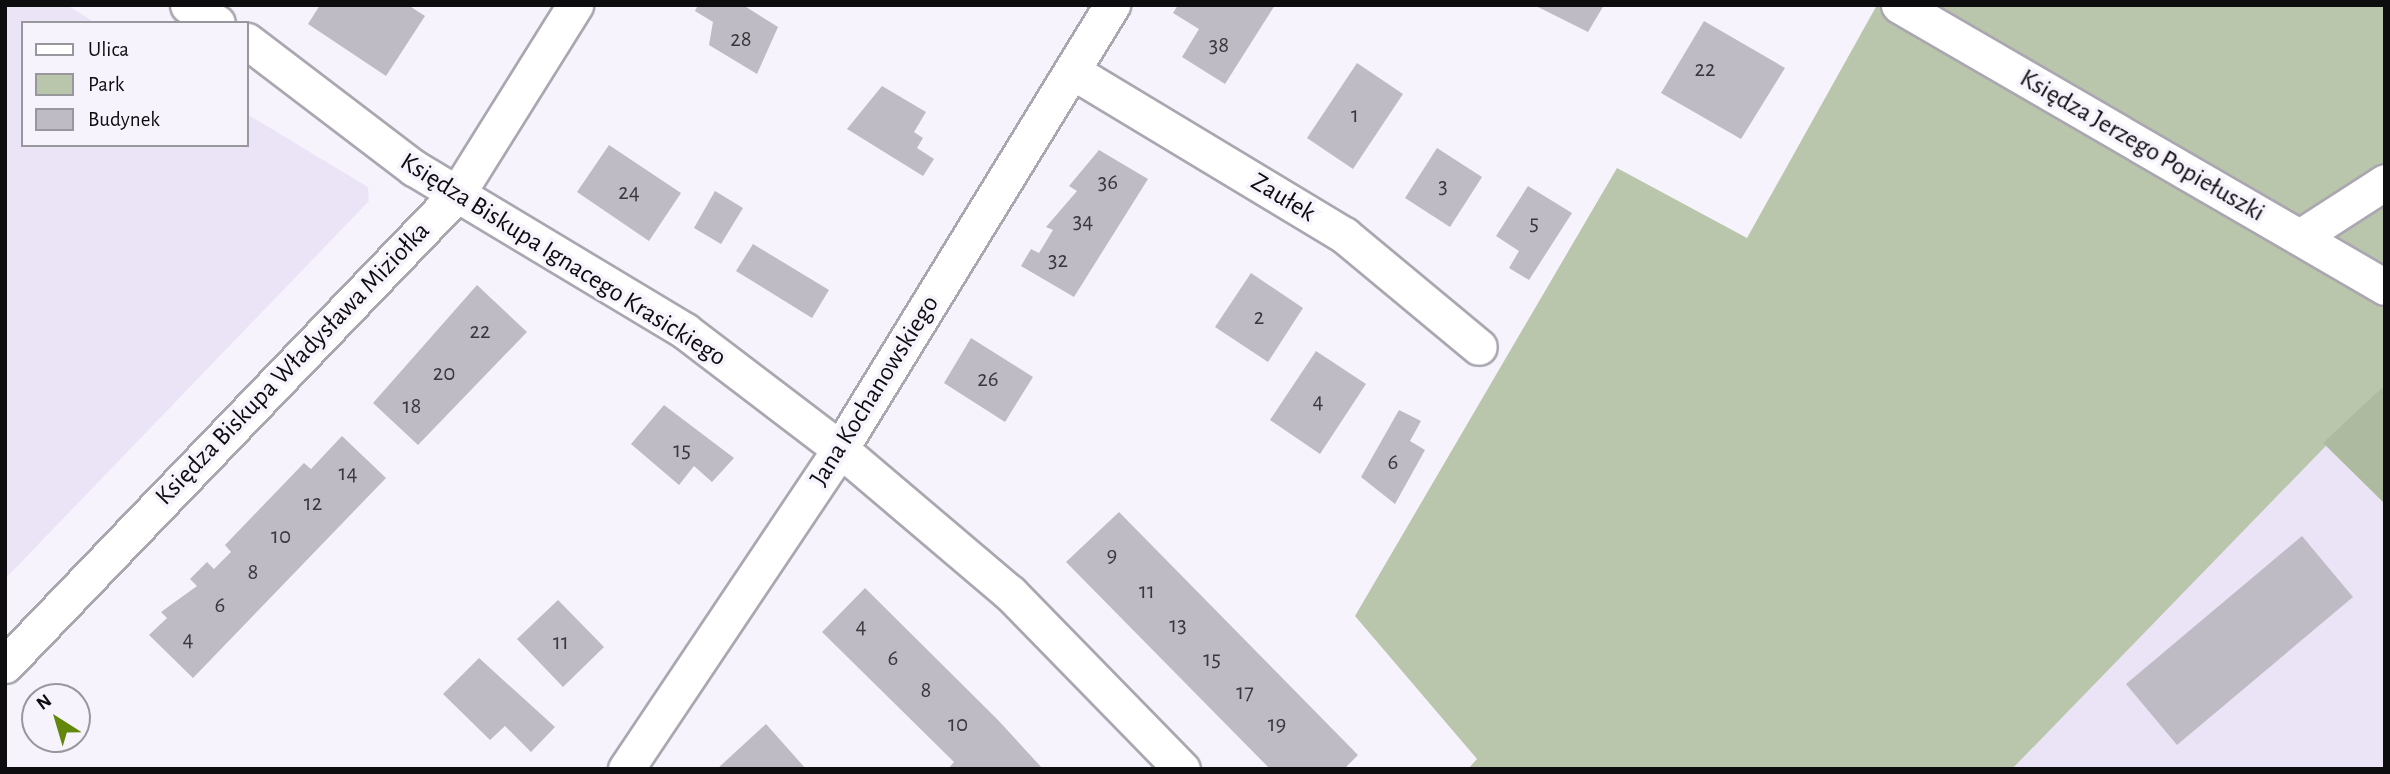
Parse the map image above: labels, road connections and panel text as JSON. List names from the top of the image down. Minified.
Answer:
{"streets":{"street":["Księdza Jerzego Popiełuszki","Zaułek","Księdza Biskupa Ignacego Krasickiego","Księdza Biskupa Władysława Miziołka","Jana Kochanowskiego"]},"crossings":[["Zaułek","Jana Kochanowskiego"],["Księdza Biskupa Ignacego Krasickiego","Księdza Biskupa Władysława Miziołka"],["Księdza Biskupa Ignacego Krasickiego","Jana Kochanowskiego"]],"house_numbers":["28","38","22","1","36","3","24","34","5","32","2","22","20","26","4","18","15","6","14","12","10","9","8","11","6","13","4","4","11","6","15","8","17","10","19"],"legend":["Ulica","Park","Budynek"],"north":"top left"}
